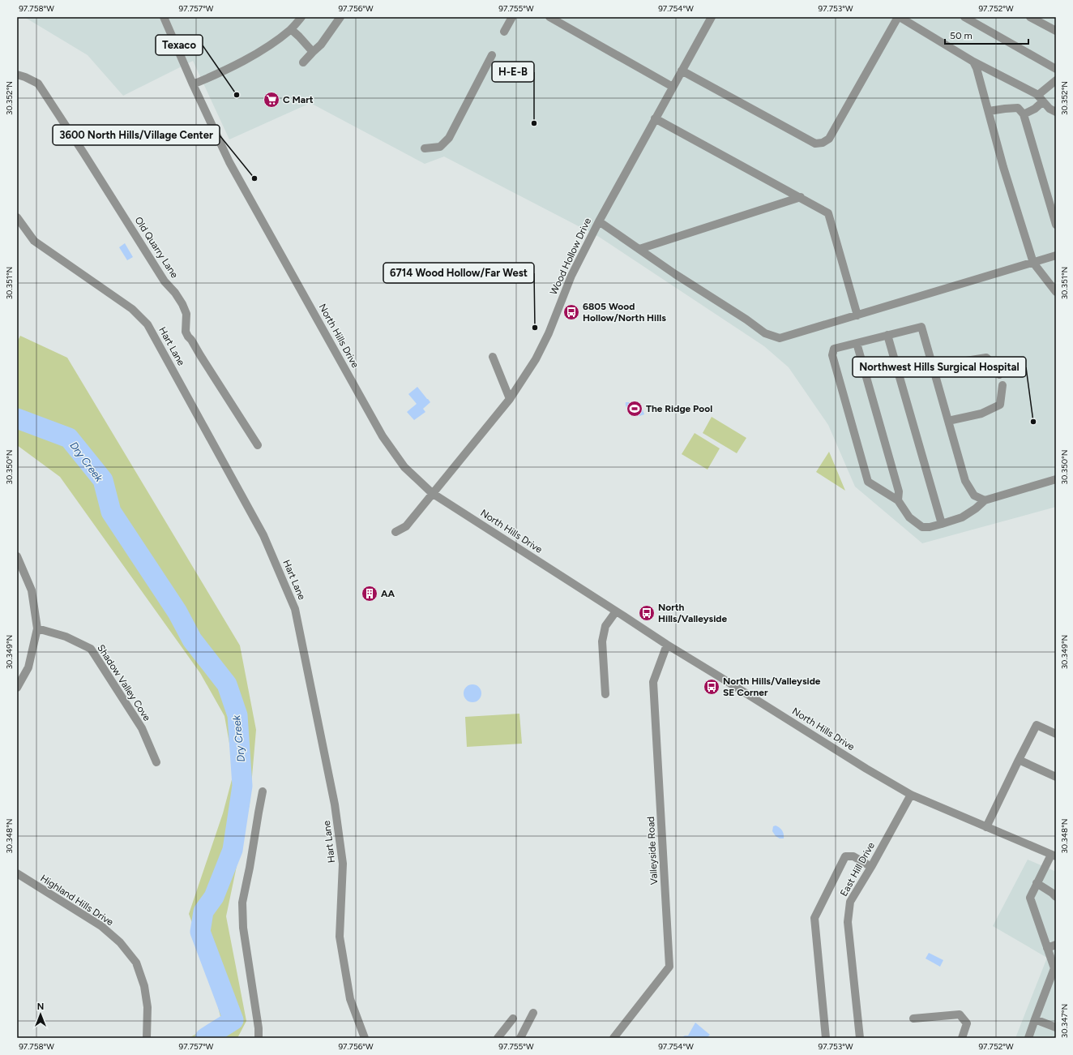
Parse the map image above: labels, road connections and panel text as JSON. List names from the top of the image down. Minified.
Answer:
{"streets":{"street":["Old Quarry Lane","Wood Hollow Drive","North Hills Drive","Hart Lane","Shadow Valley Cove","Valleyside Road","East Hill Drive","Highland Hills Drive"]},"crossings":[["Wood Hollow Drive","North Hills Drive"],["North Hills Drive","Valleyside Road"],["North Hills Drive","East Hill Drive"]],"water":["Dry Creek"],"places":{"other":["Texaco","H-E-B","3600 North Hills/Village Center","6714 Wood Hollow/Far West","Northwest Hills Surgical Hospital"],"supermarket":["C Mart"],"bus stop":["6805 Wood Hollow/North Hills","North Hills/Valleyside","North Hills/Valleyside SE Corner"],"sports":["The Ridge Pool"],"building":["AA"]},"scale_bar":"50 m","north":"top","coordinates":["97.758°W","97.757°W","97.756°W","97.755°W","97.754°W","97.753°W","97.752°W","30.352°N","30.351°N","30.350°N","30.349°N","30.348°N","30.347°N"]}
